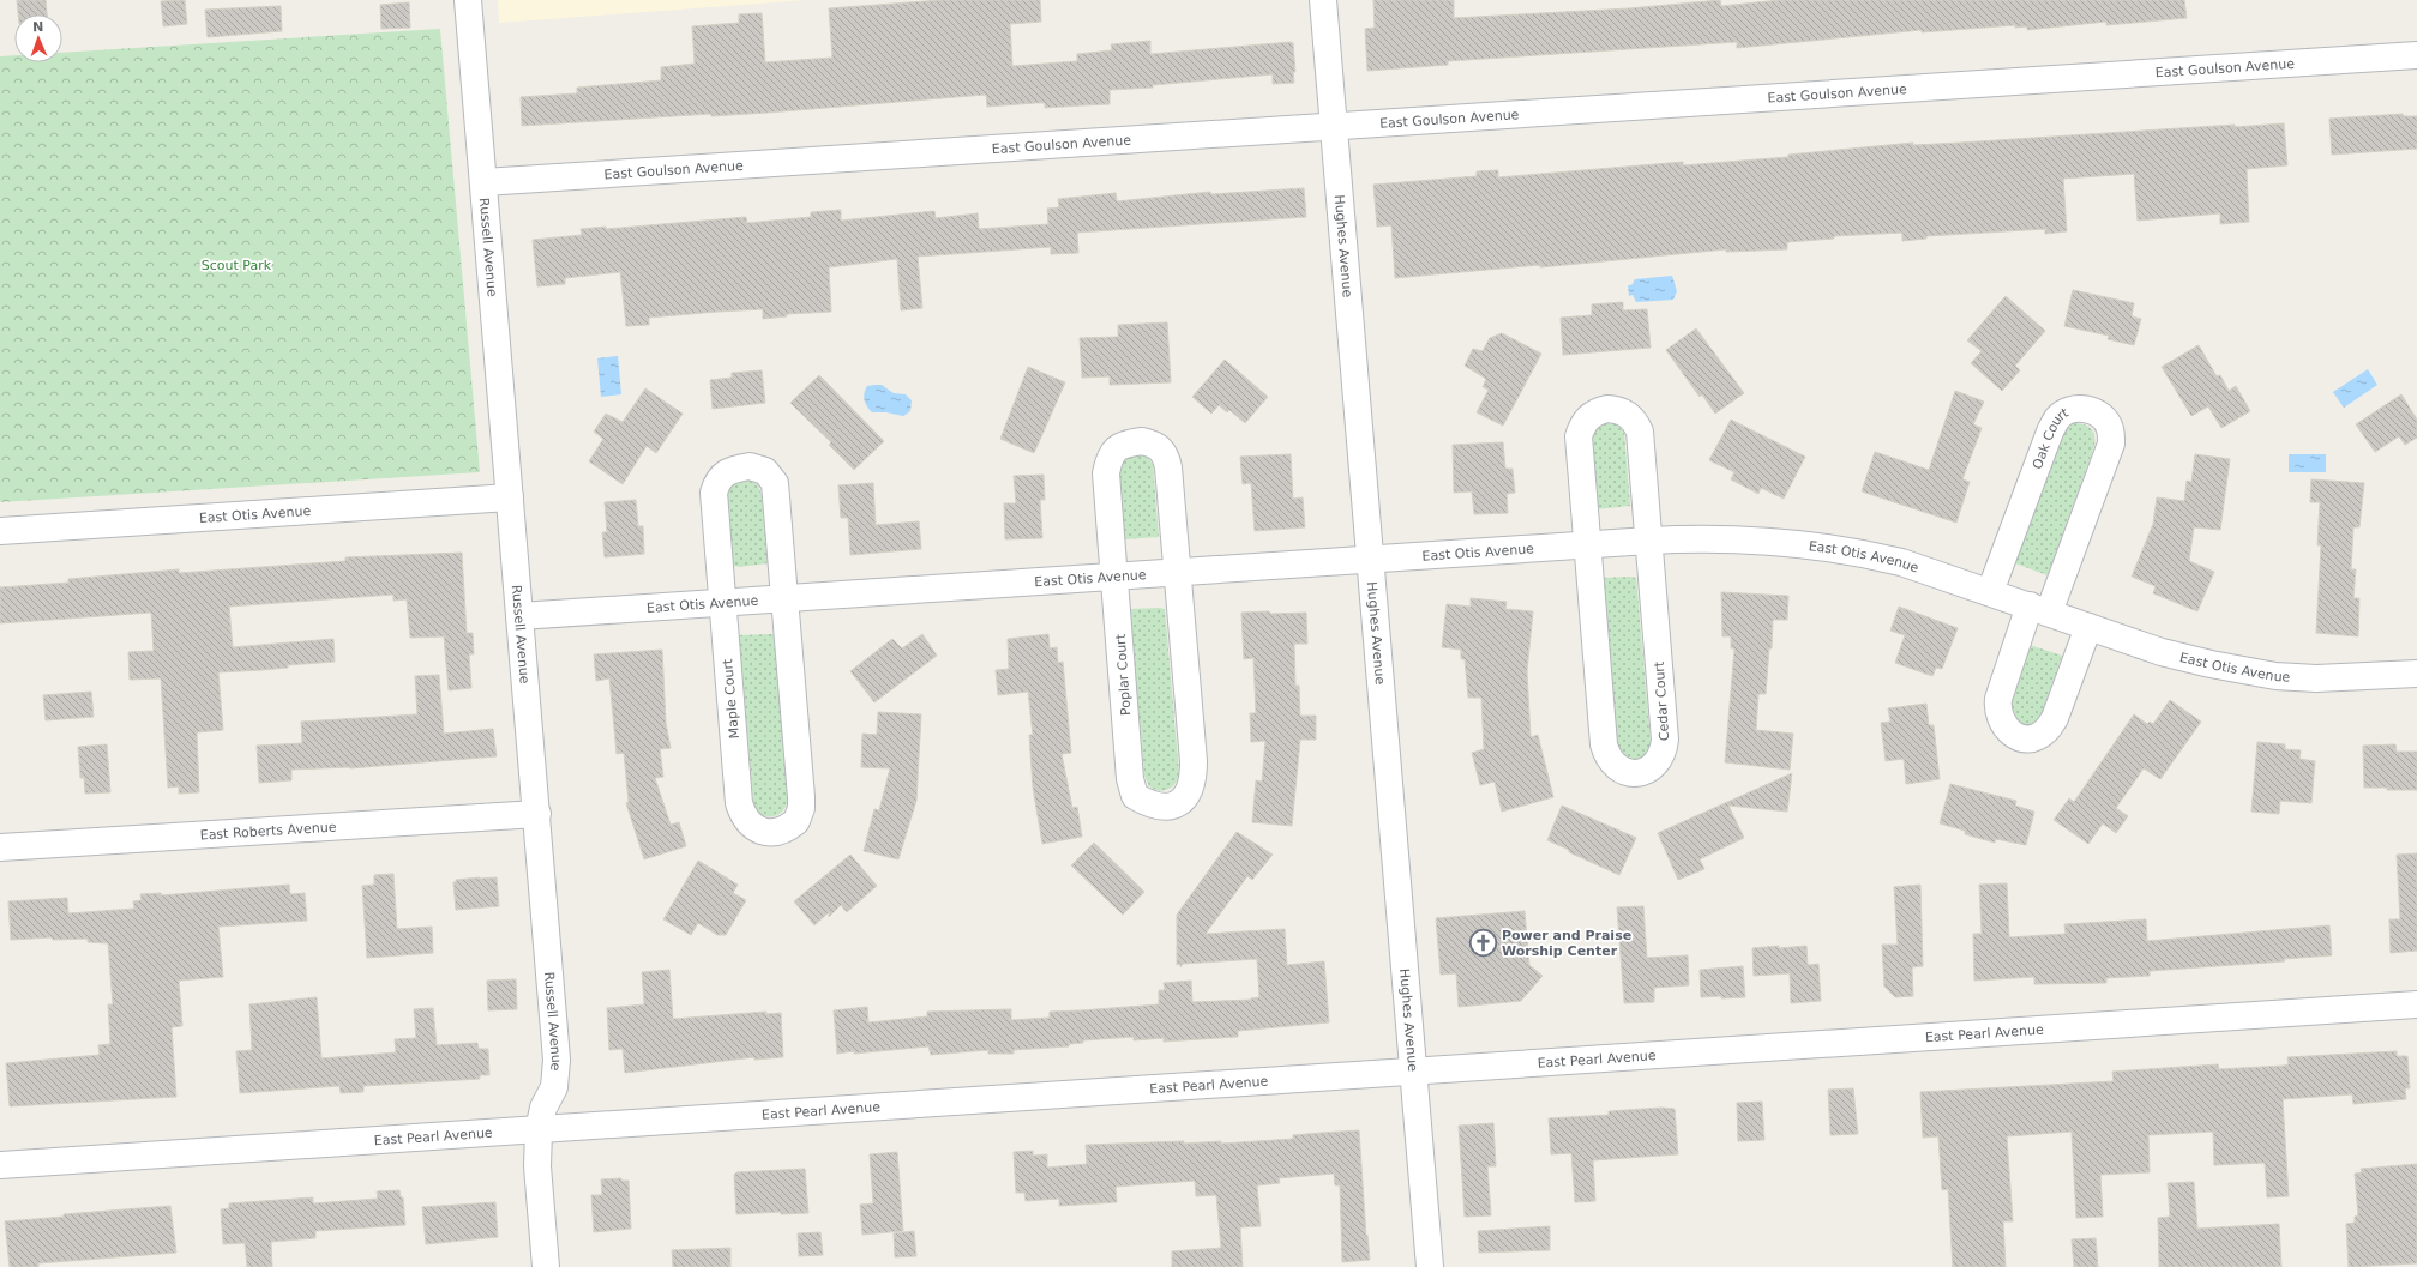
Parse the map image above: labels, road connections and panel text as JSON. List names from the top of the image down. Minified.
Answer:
{"streets":{"street":["East Goulson Avenue","Hughes Avenue","Russell Avenue","Oak Court","East Otis Avenue","Poplar Court","Maple Court","Cedar Court","East Roberts Avenue","East Pearl Avenue"]},"crossings":[["East Goulson Avenue","Hughes Avenue"],["East Goulson Avenue","Russell Avenue"],["Hughes Avenue","East Otis Avenue"],["Hughes Avenue","East Pearl Avenue"],["Russell Avenue","East Otis Avenue"],["Russell Avenue","East Roberts Avenue"],["Russell Avenue","East Pearl Avenue"],["Oak Court","East Otis Avenue"],["East Otis Avenue","Poplar Court"],["East Otis Avenue","Maple Court"],["East Otis Avenue","Cedar Court"]],"parks":["Scout Park"],"places":{"church":["Power and Praise Worship Center"]},"north":"top"}
